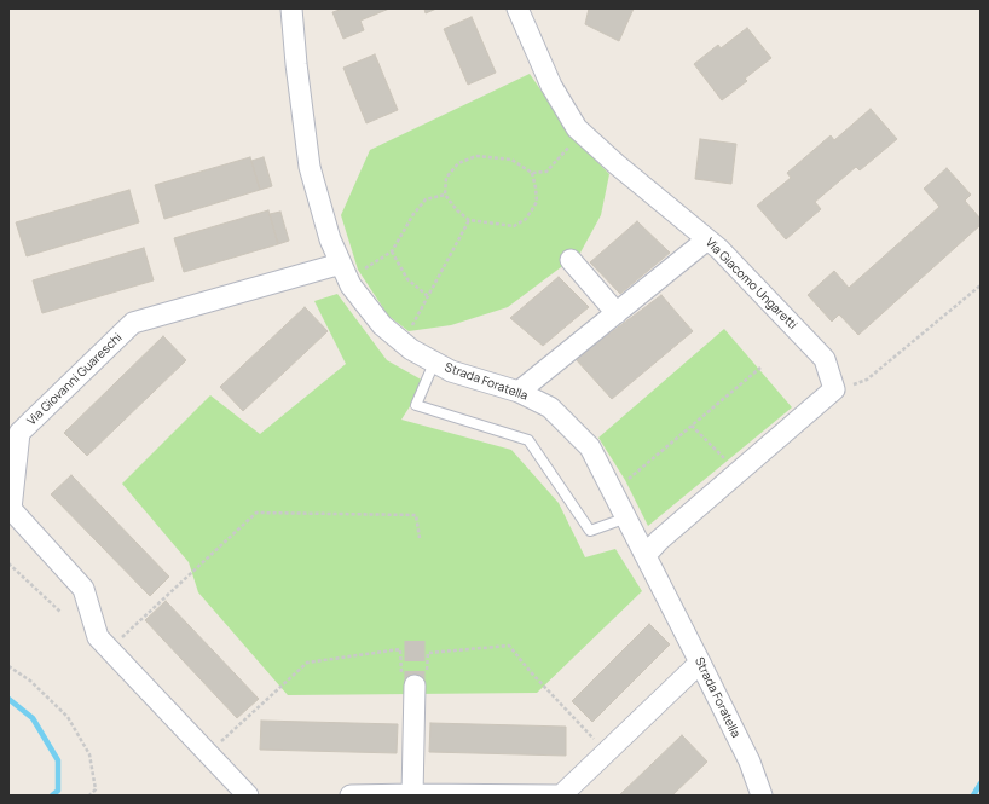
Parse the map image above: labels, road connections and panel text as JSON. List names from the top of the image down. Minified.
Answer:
{"streets":{"street":["Via Giacomo Ungaretti","Via Giovanni Guareschi","Strada Foratella"]},"crossings":[["Via Giovanni Guareschi","Strada Foratella"]]}
